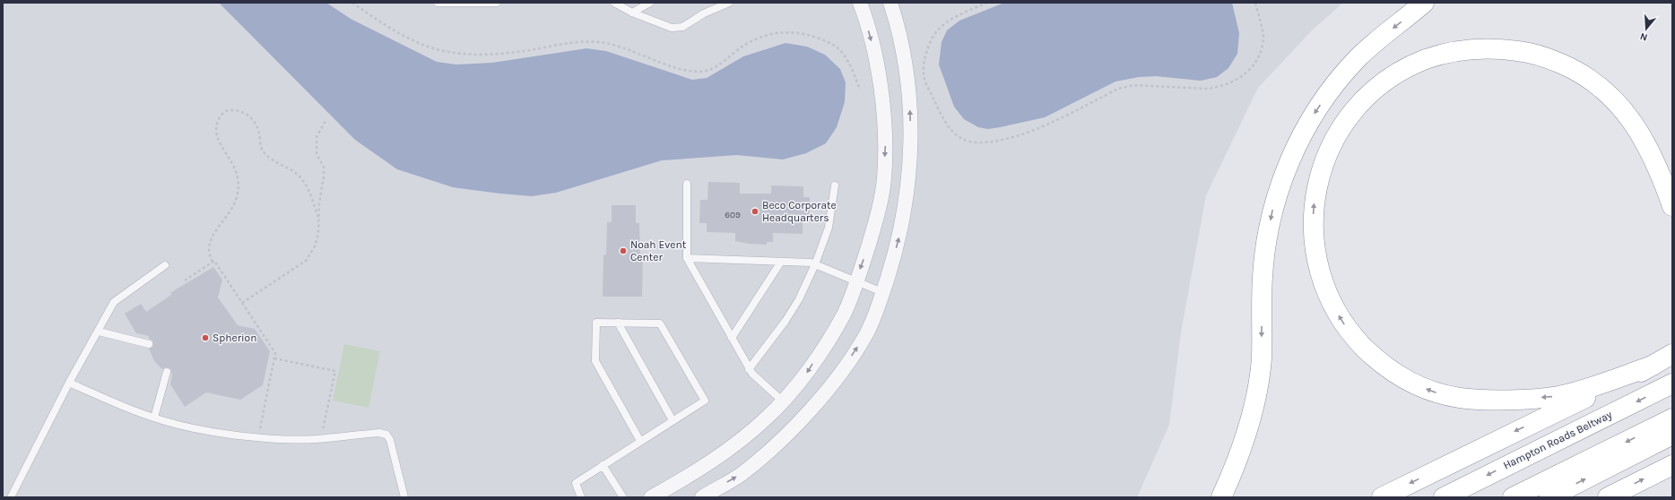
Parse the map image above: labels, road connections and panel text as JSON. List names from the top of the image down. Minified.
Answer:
{"streets":{"highway":["Hampton Roads Beltway"]},"places":["Beco Corporate Headquarters","Noah Event Center","Spherion"],"house_numbers":["609"],"north":"bottom"}
